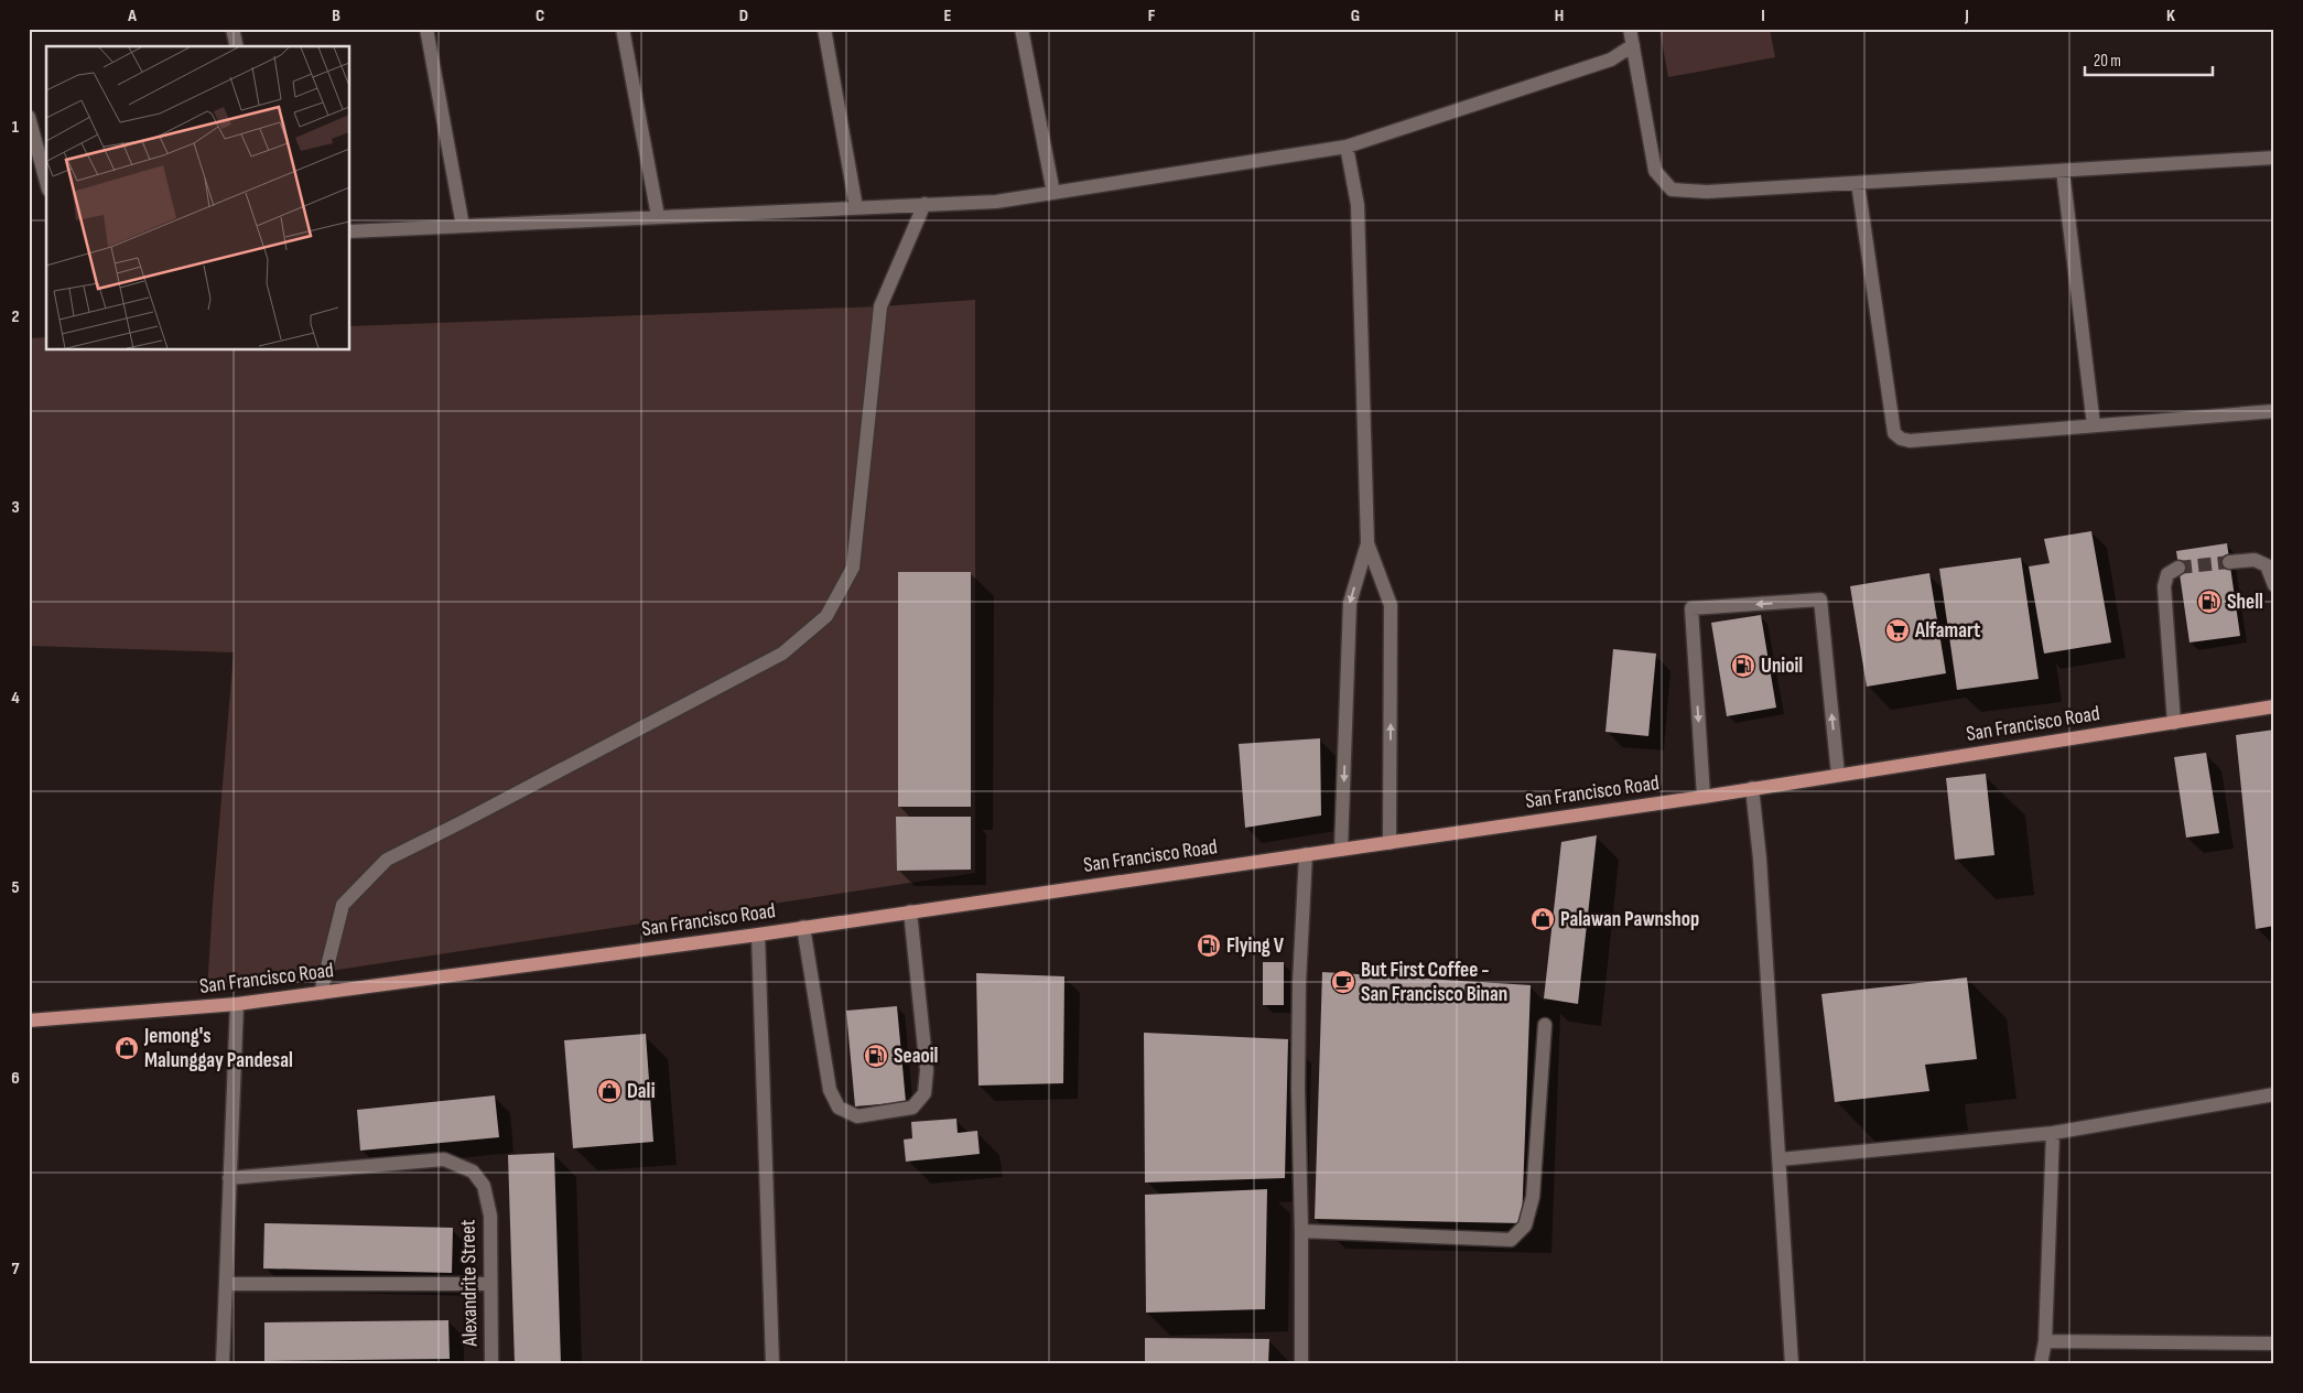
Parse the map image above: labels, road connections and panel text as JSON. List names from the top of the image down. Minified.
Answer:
{"streets":{"main road":["San Francisco Road"],"street":["Alexandrite Street"]},"places":{"fuel station":["Shell","Unioil","Flying V","Seaoil"],"supermarket":["Alfamart"],"shop":["Palawan Pawnshop","Jemong's Malunggay Pandesal","Dali"],"cafe":["But First Coffee - San Francisco Binan"]},"scale_bar":"20 m","grid":{"columns":["A","B","C","D","E","F","G","H","I","J","K"],"rows":["1","2","3","4","5","6","7"]}}
